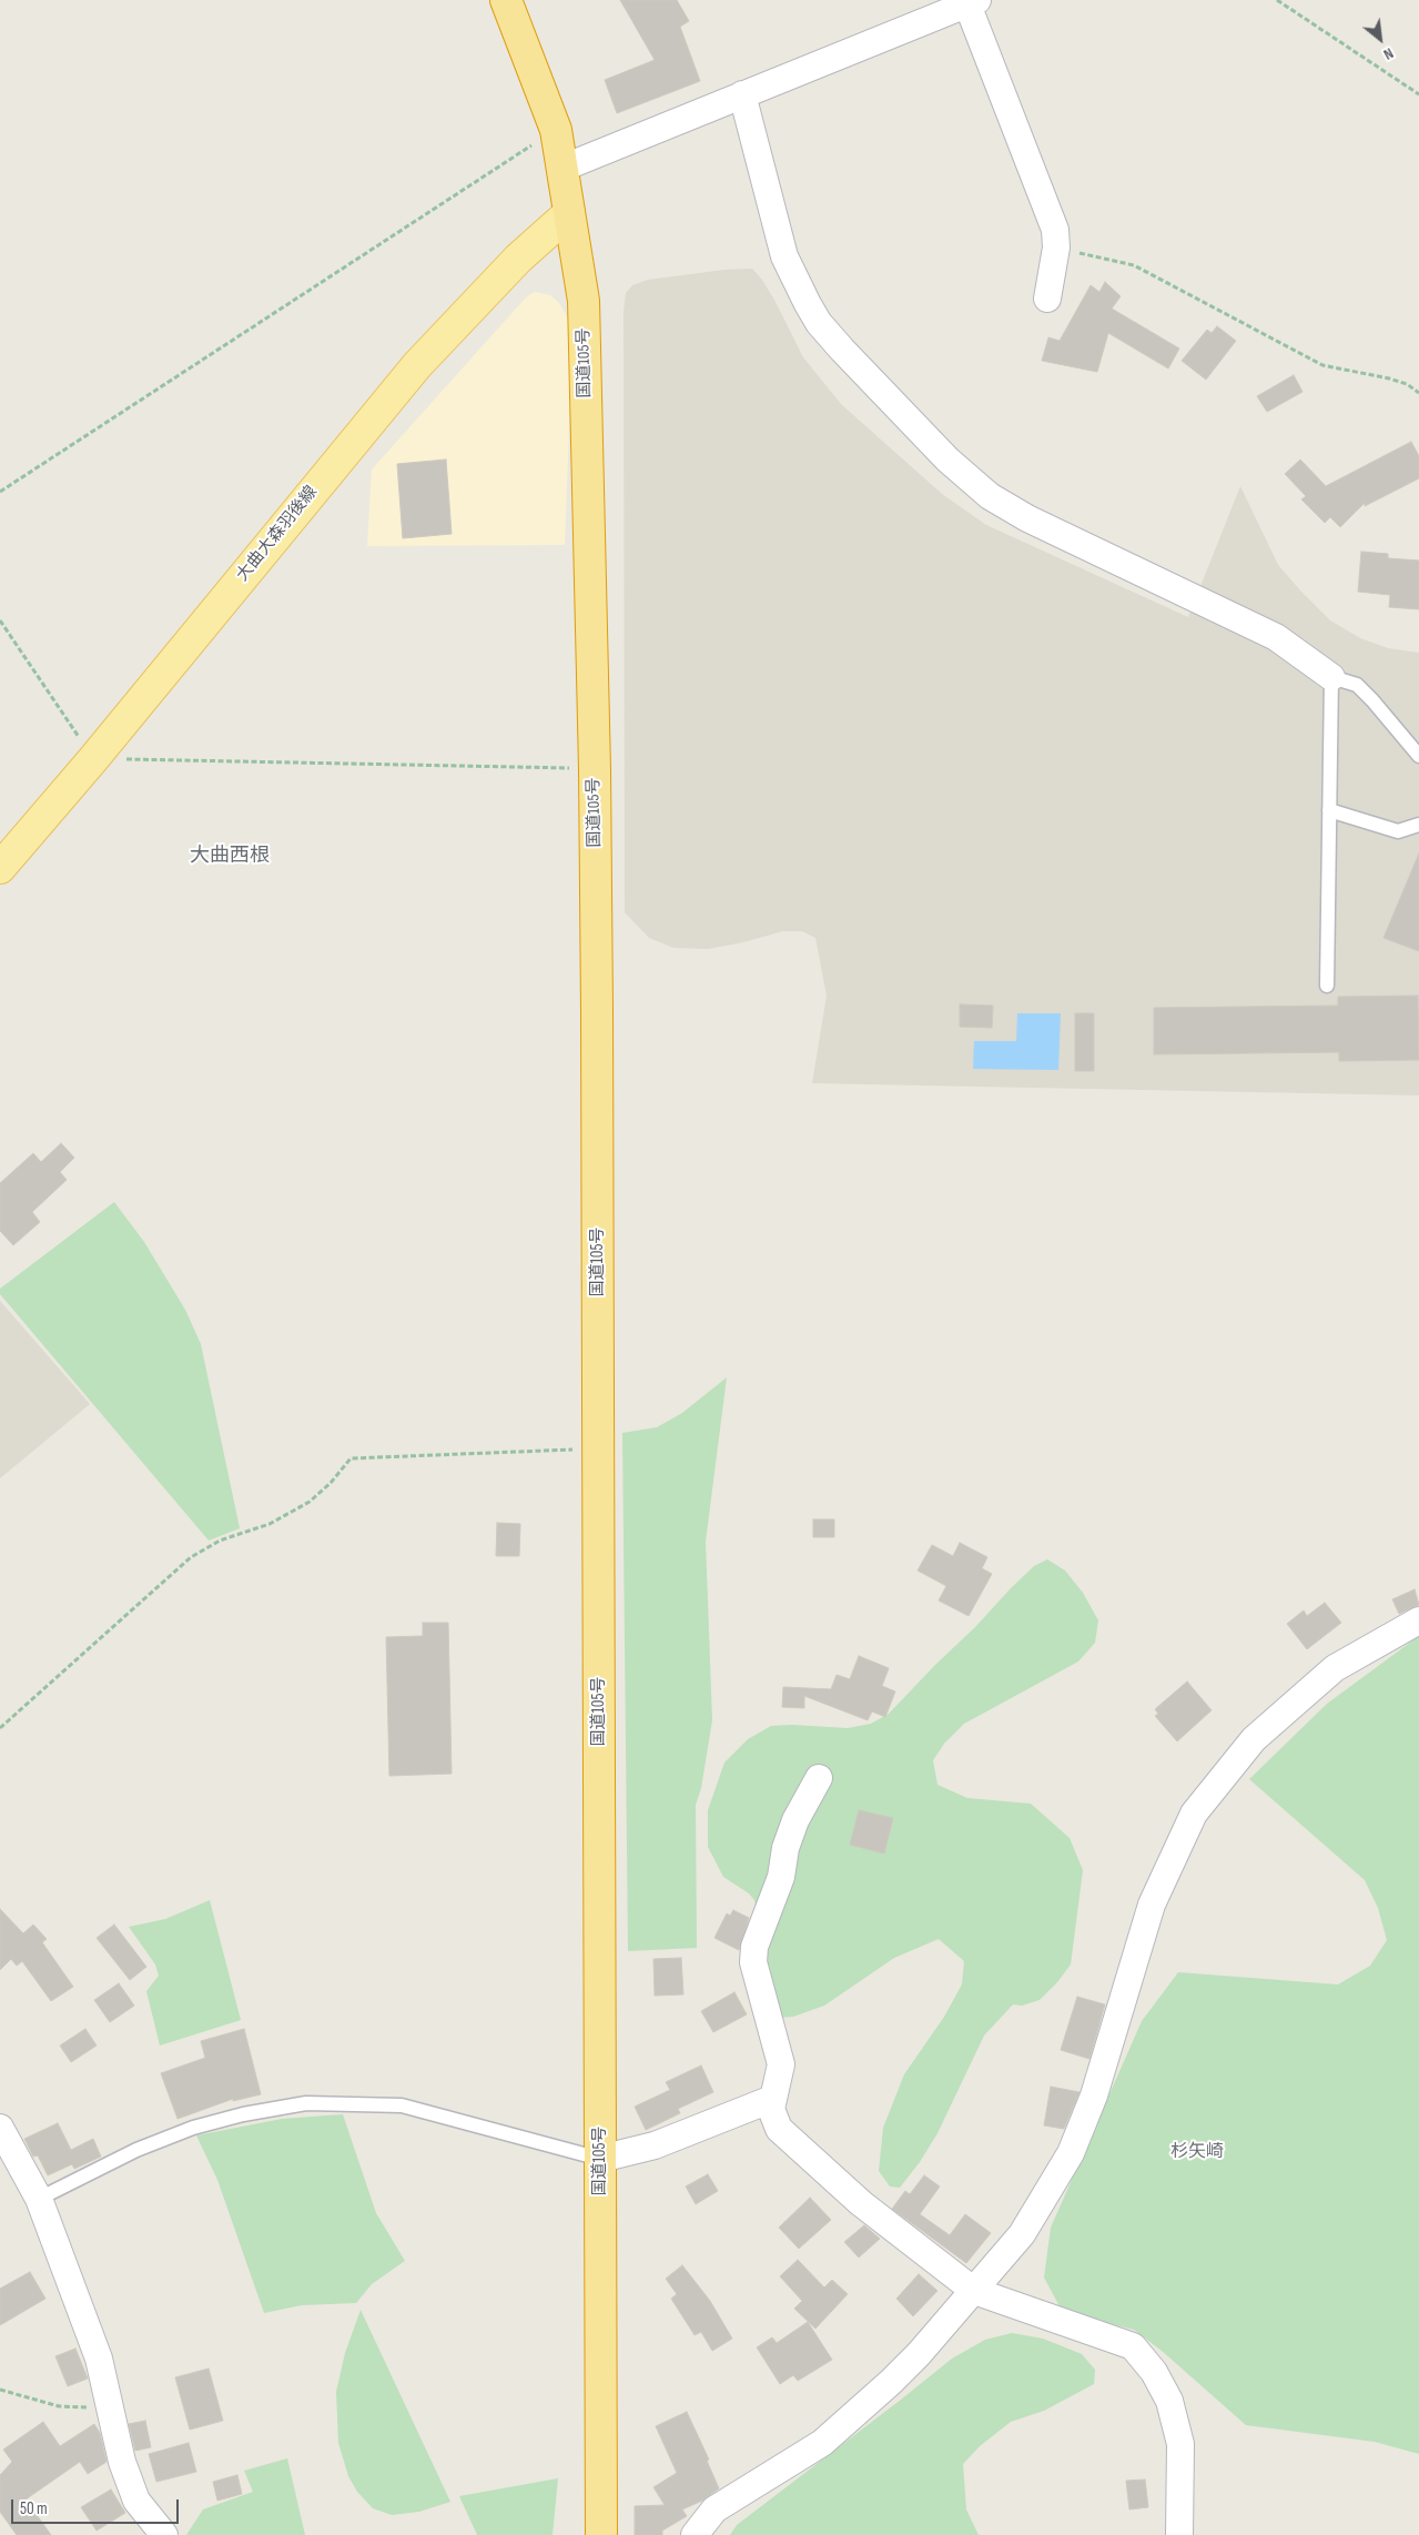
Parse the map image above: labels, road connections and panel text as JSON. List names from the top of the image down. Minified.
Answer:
{"streets":{"highway":["国道105号"],"main road":["大曲大森羽後線"]},"crossings":[["国道105号","大曲大森羽後線"]],"districts":["大曲西根","杉矢崎"],"scale_bar":"50 m","north":"bottom right"}
